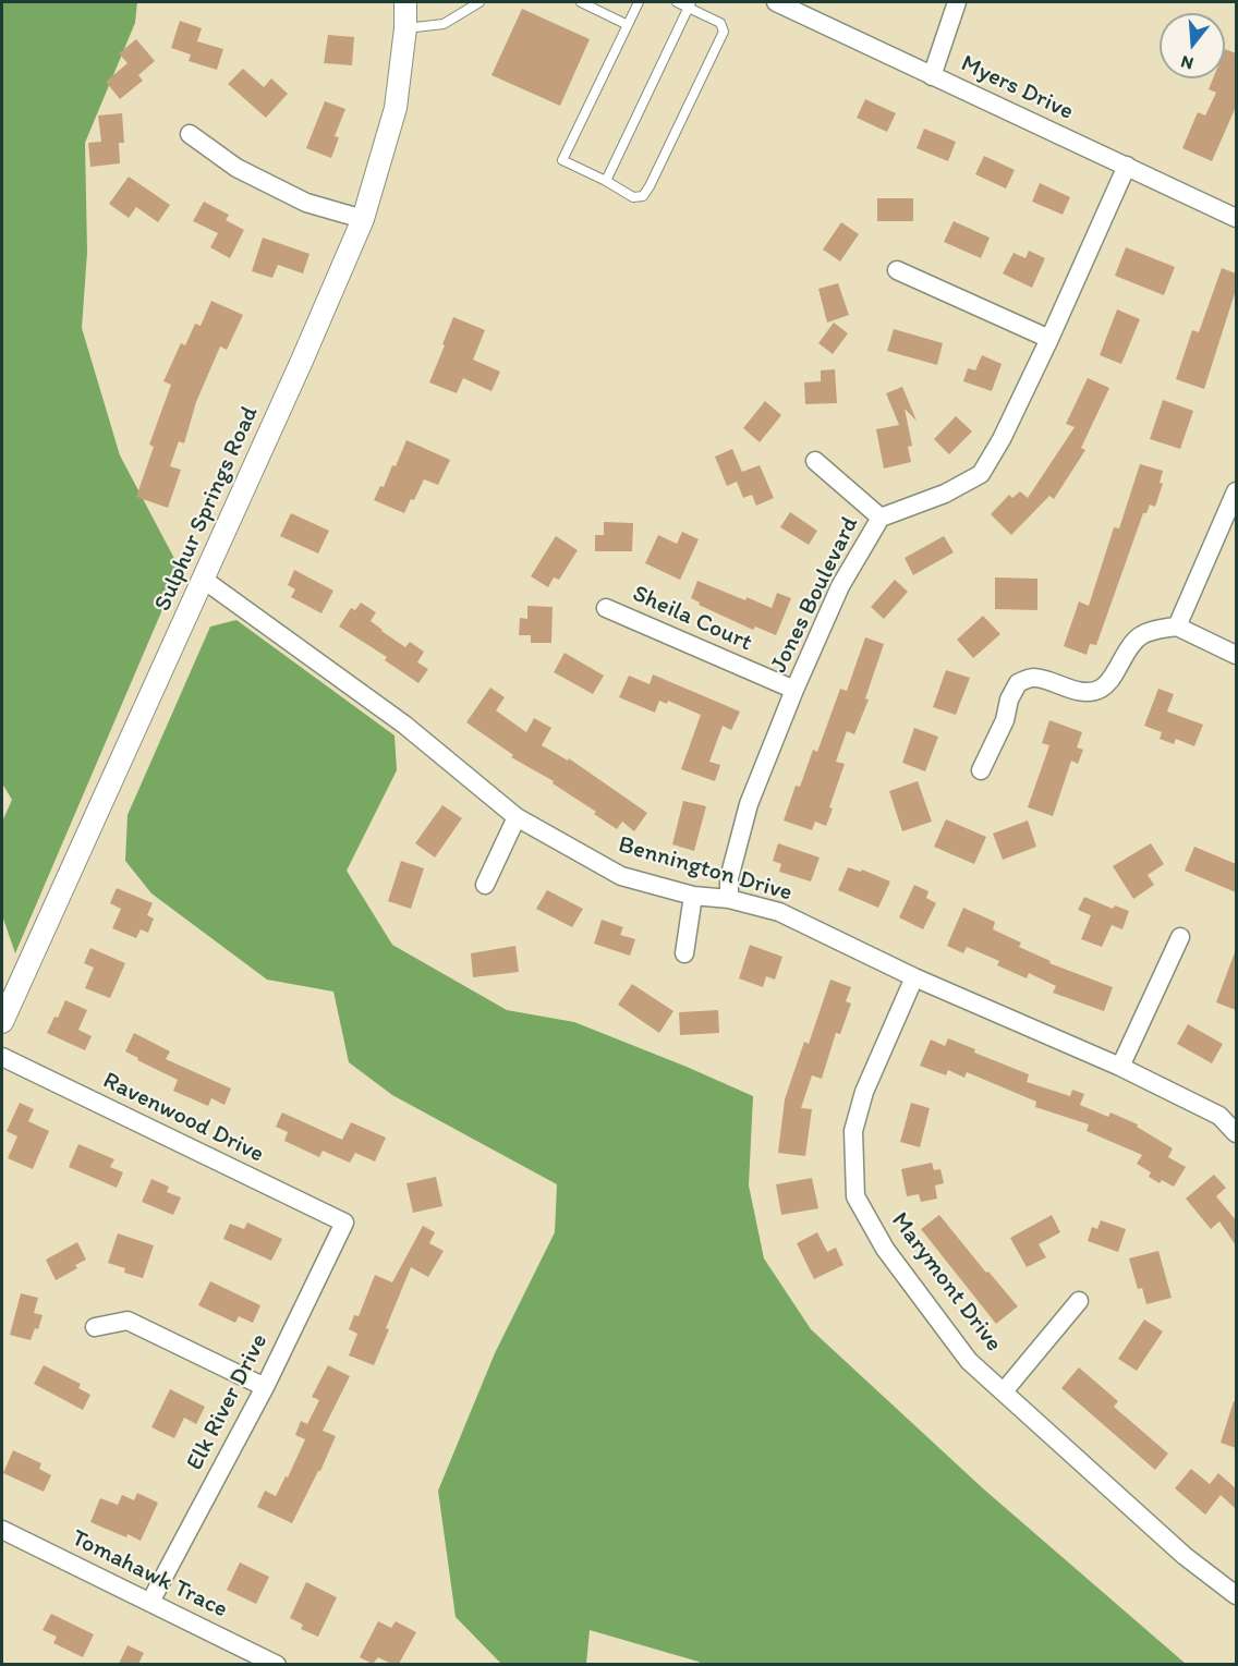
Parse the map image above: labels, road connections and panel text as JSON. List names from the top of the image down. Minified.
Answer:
{"streets":{"street":["Myers Drive","Sulphur Springs Road","Jones Boulevard","Sheila Court","Bennington Drive","Ravenwood Drive","Marymont Drive","Elk River Drive","Tomahawk Trace"]},"crossings":[["Myers Drive","Jones Boulevard"],["Sulphur Springs Road","Bennington Drive"],["Jones Boulevard","Sheila Court"],["Jones Boulevard","Bennington Drive"],["Bennington Drive","Marymont Drive"],["Ravenwood Drive","Elk River Drive"],["Elk River Drive","Tomahawk Trace"]],"north":"bottom"}
